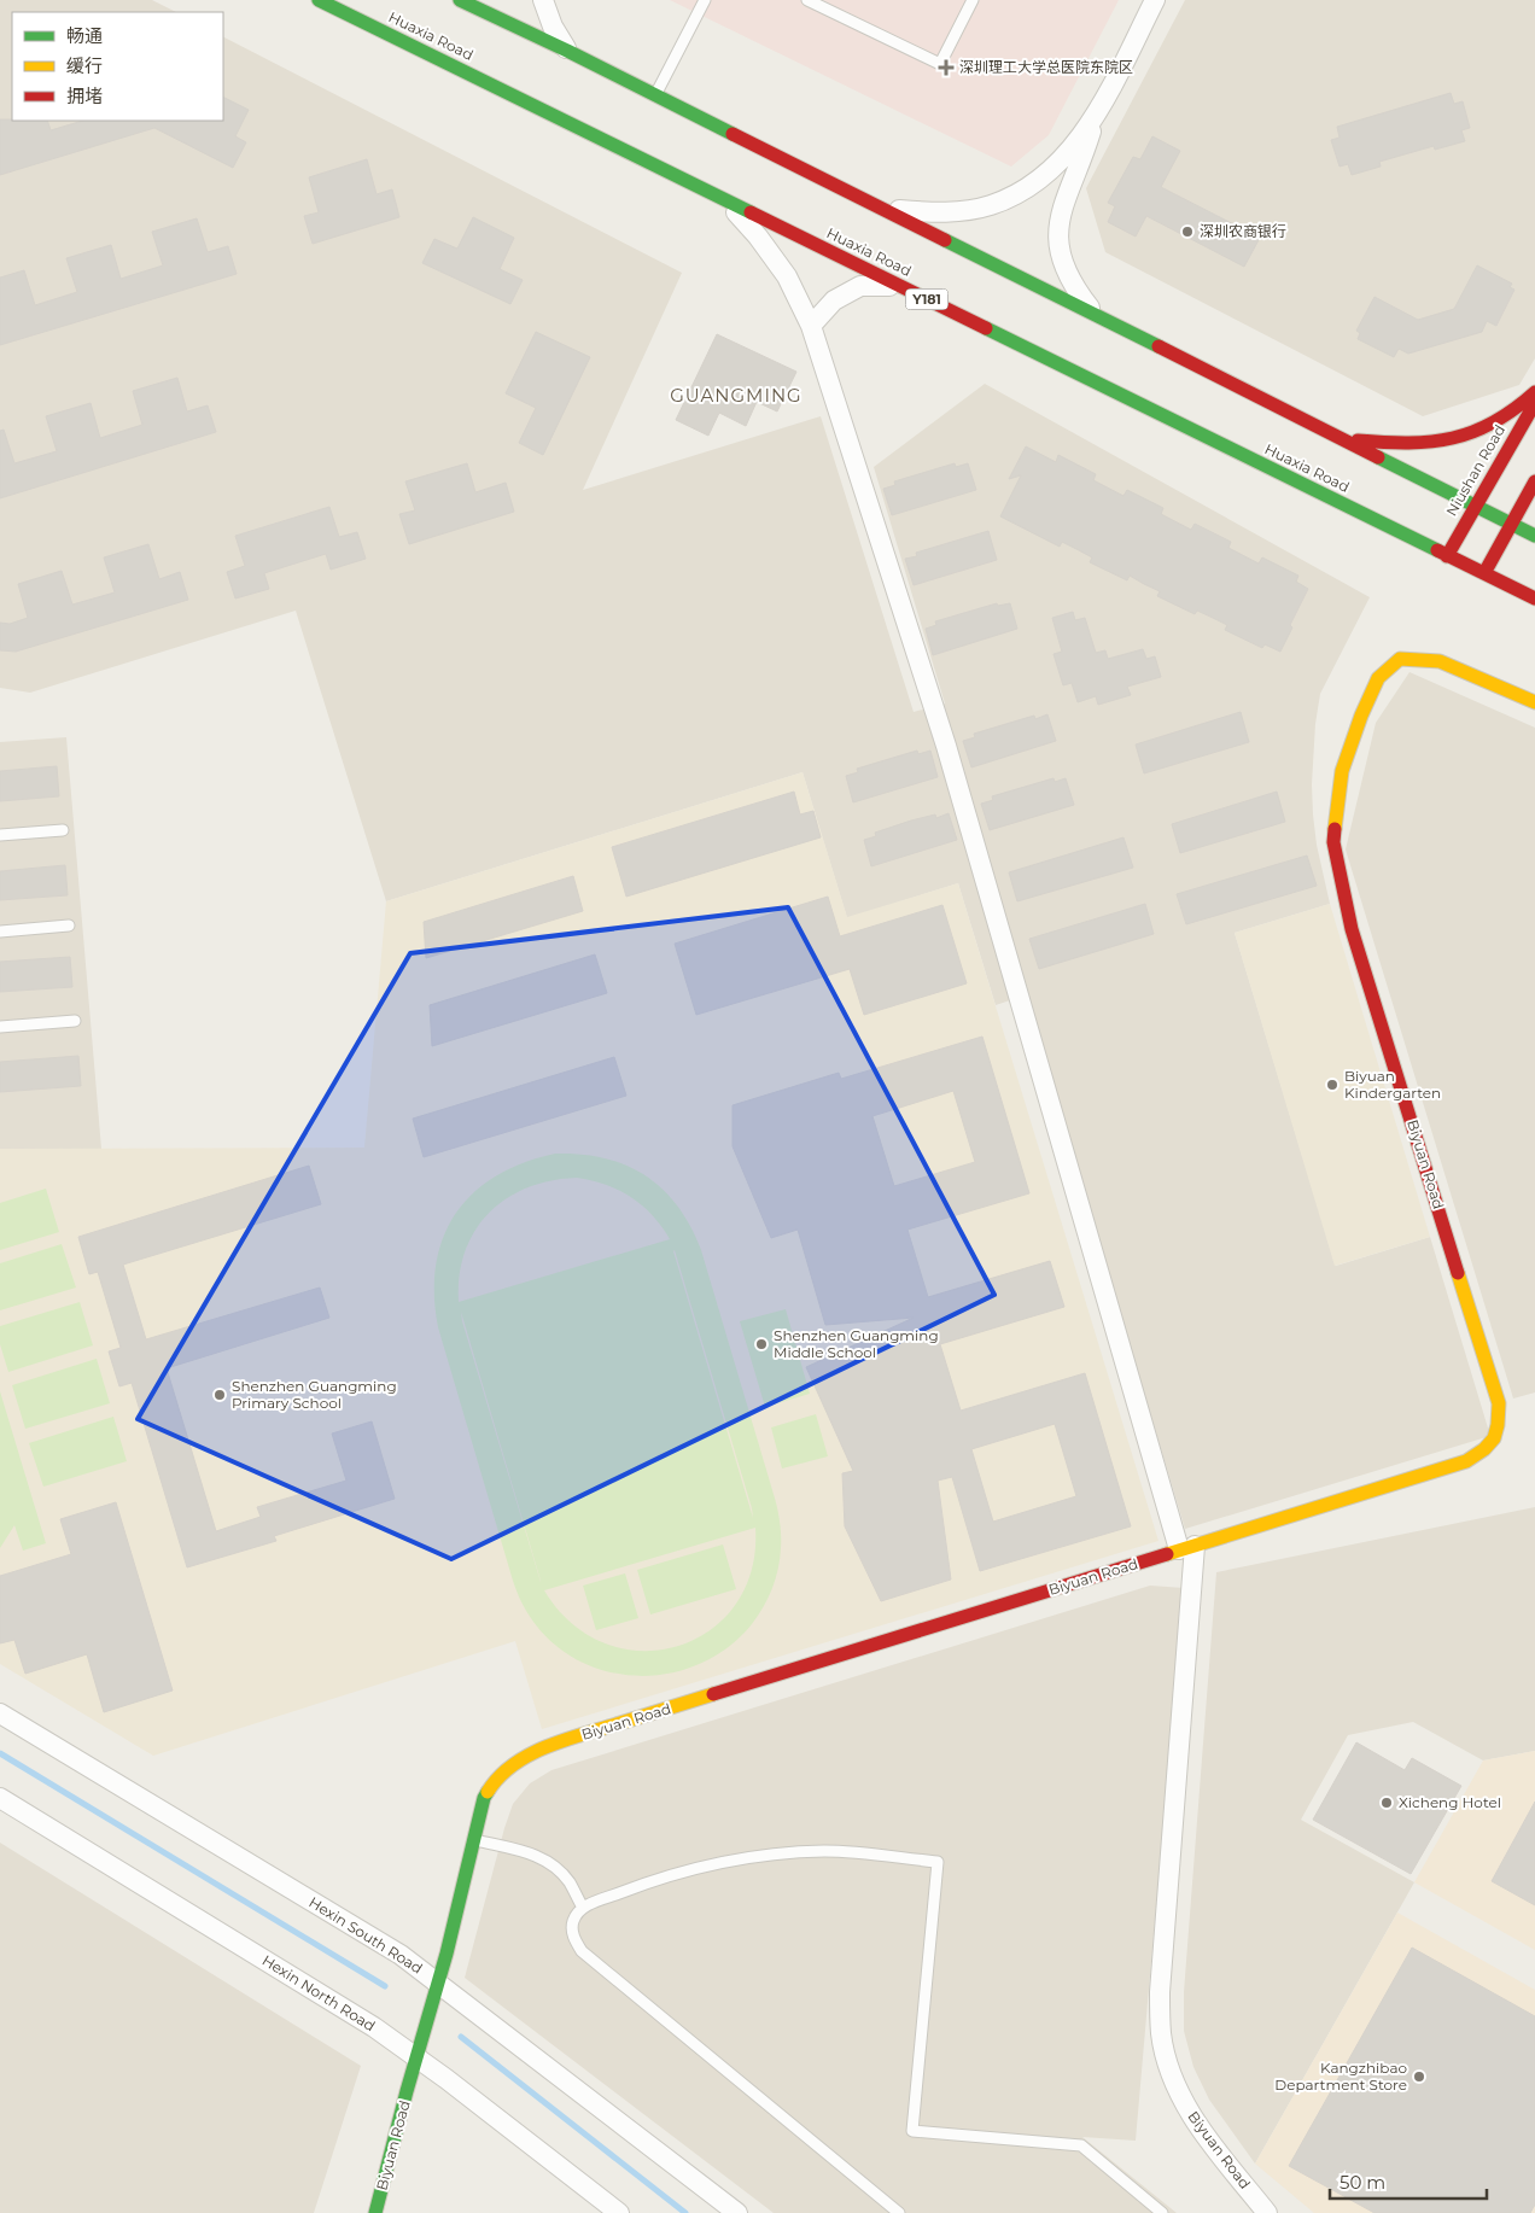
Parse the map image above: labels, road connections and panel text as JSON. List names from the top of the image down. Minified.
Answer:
{"streets":{"main road":["Huaxia Road","Y181","Niushan Road","Biyuan Road"],"street":["Hexin South Road","Hexin North Road"]},"crossings":[["Huaxia Road","Niushan Road"],["Biyuan Road","Hexin South Road"],["Biyuan Road","Hexin North Road"]],"districts":["GUANGMING"],"places":{"health":["深圳理工大学总医院东院区"],"other":["深圳农商银行","Biyuan Kindergarten","Shenzhen Guangming Middle School","Shenzhen Guangming Primary School","Xicheng Hotel","Kangzhibao Department Store"]},"legend":["畅通","缓行","拥堵"],"scale_bar":"50 m"}
